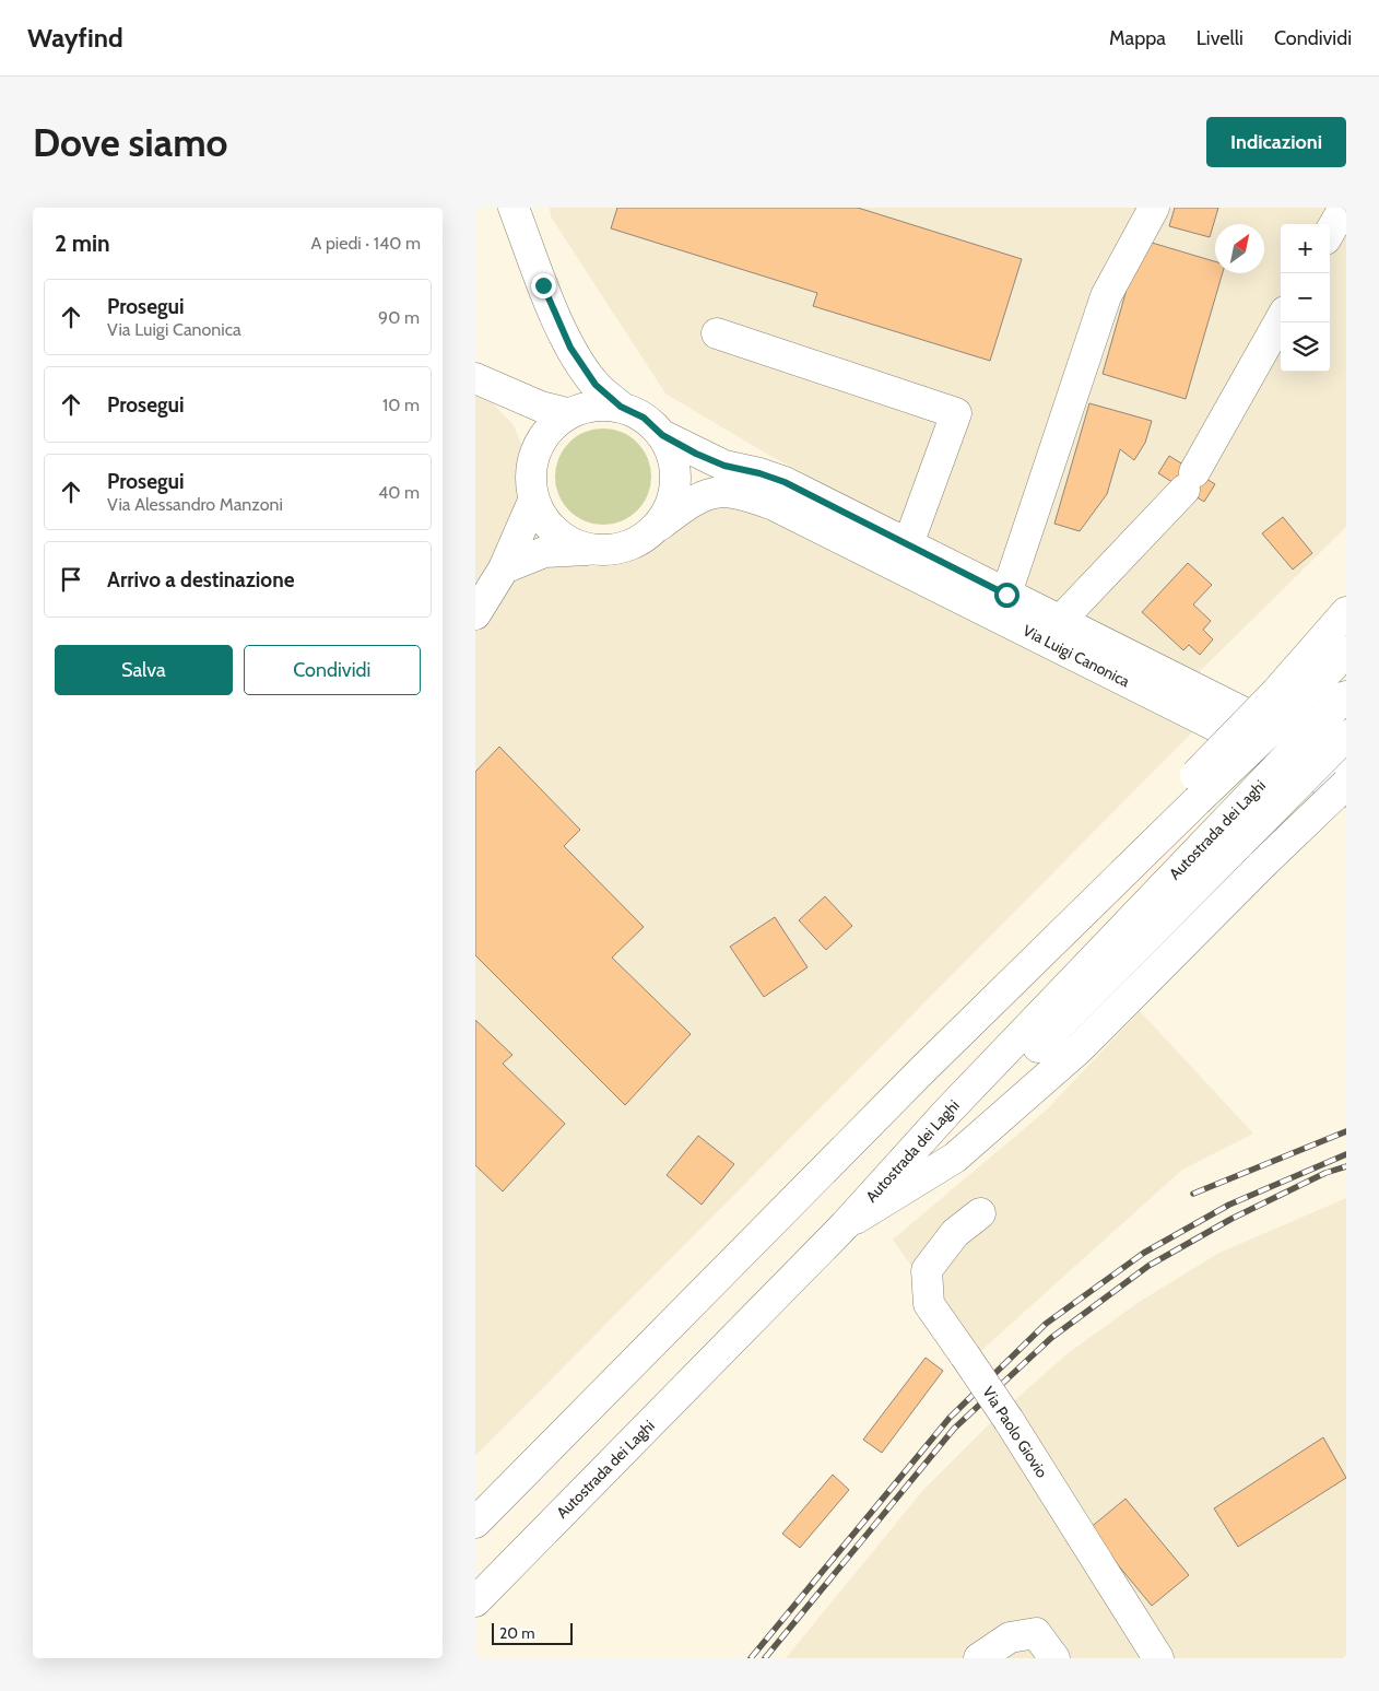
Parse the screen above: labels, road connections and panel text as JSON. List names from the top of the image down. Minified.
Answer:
{"streets":{"main road":["Via Luigi Canonica","Autostrada dei Laghi","Via Paolo Giovio"]},"scale_bar":"20 m","north":"top right","page":{"header":"Wayfind","nav":["Mappa","Livelli","Condividi"],"buttons":["Indicazioni",["Salva","Condividi"]],"title":"Dove siamo","heading":["2 min","A piedi · 140 m"],"map_buttons":["+","−"],"list":[["Prosegui","Via Luigi Canonica","90 m"],["Prosegui","10 m"],["Prosegui","Via Alessandro Manzoni","40 m"],"Arrivo a destinazione"],"scale":"20 m"}}
